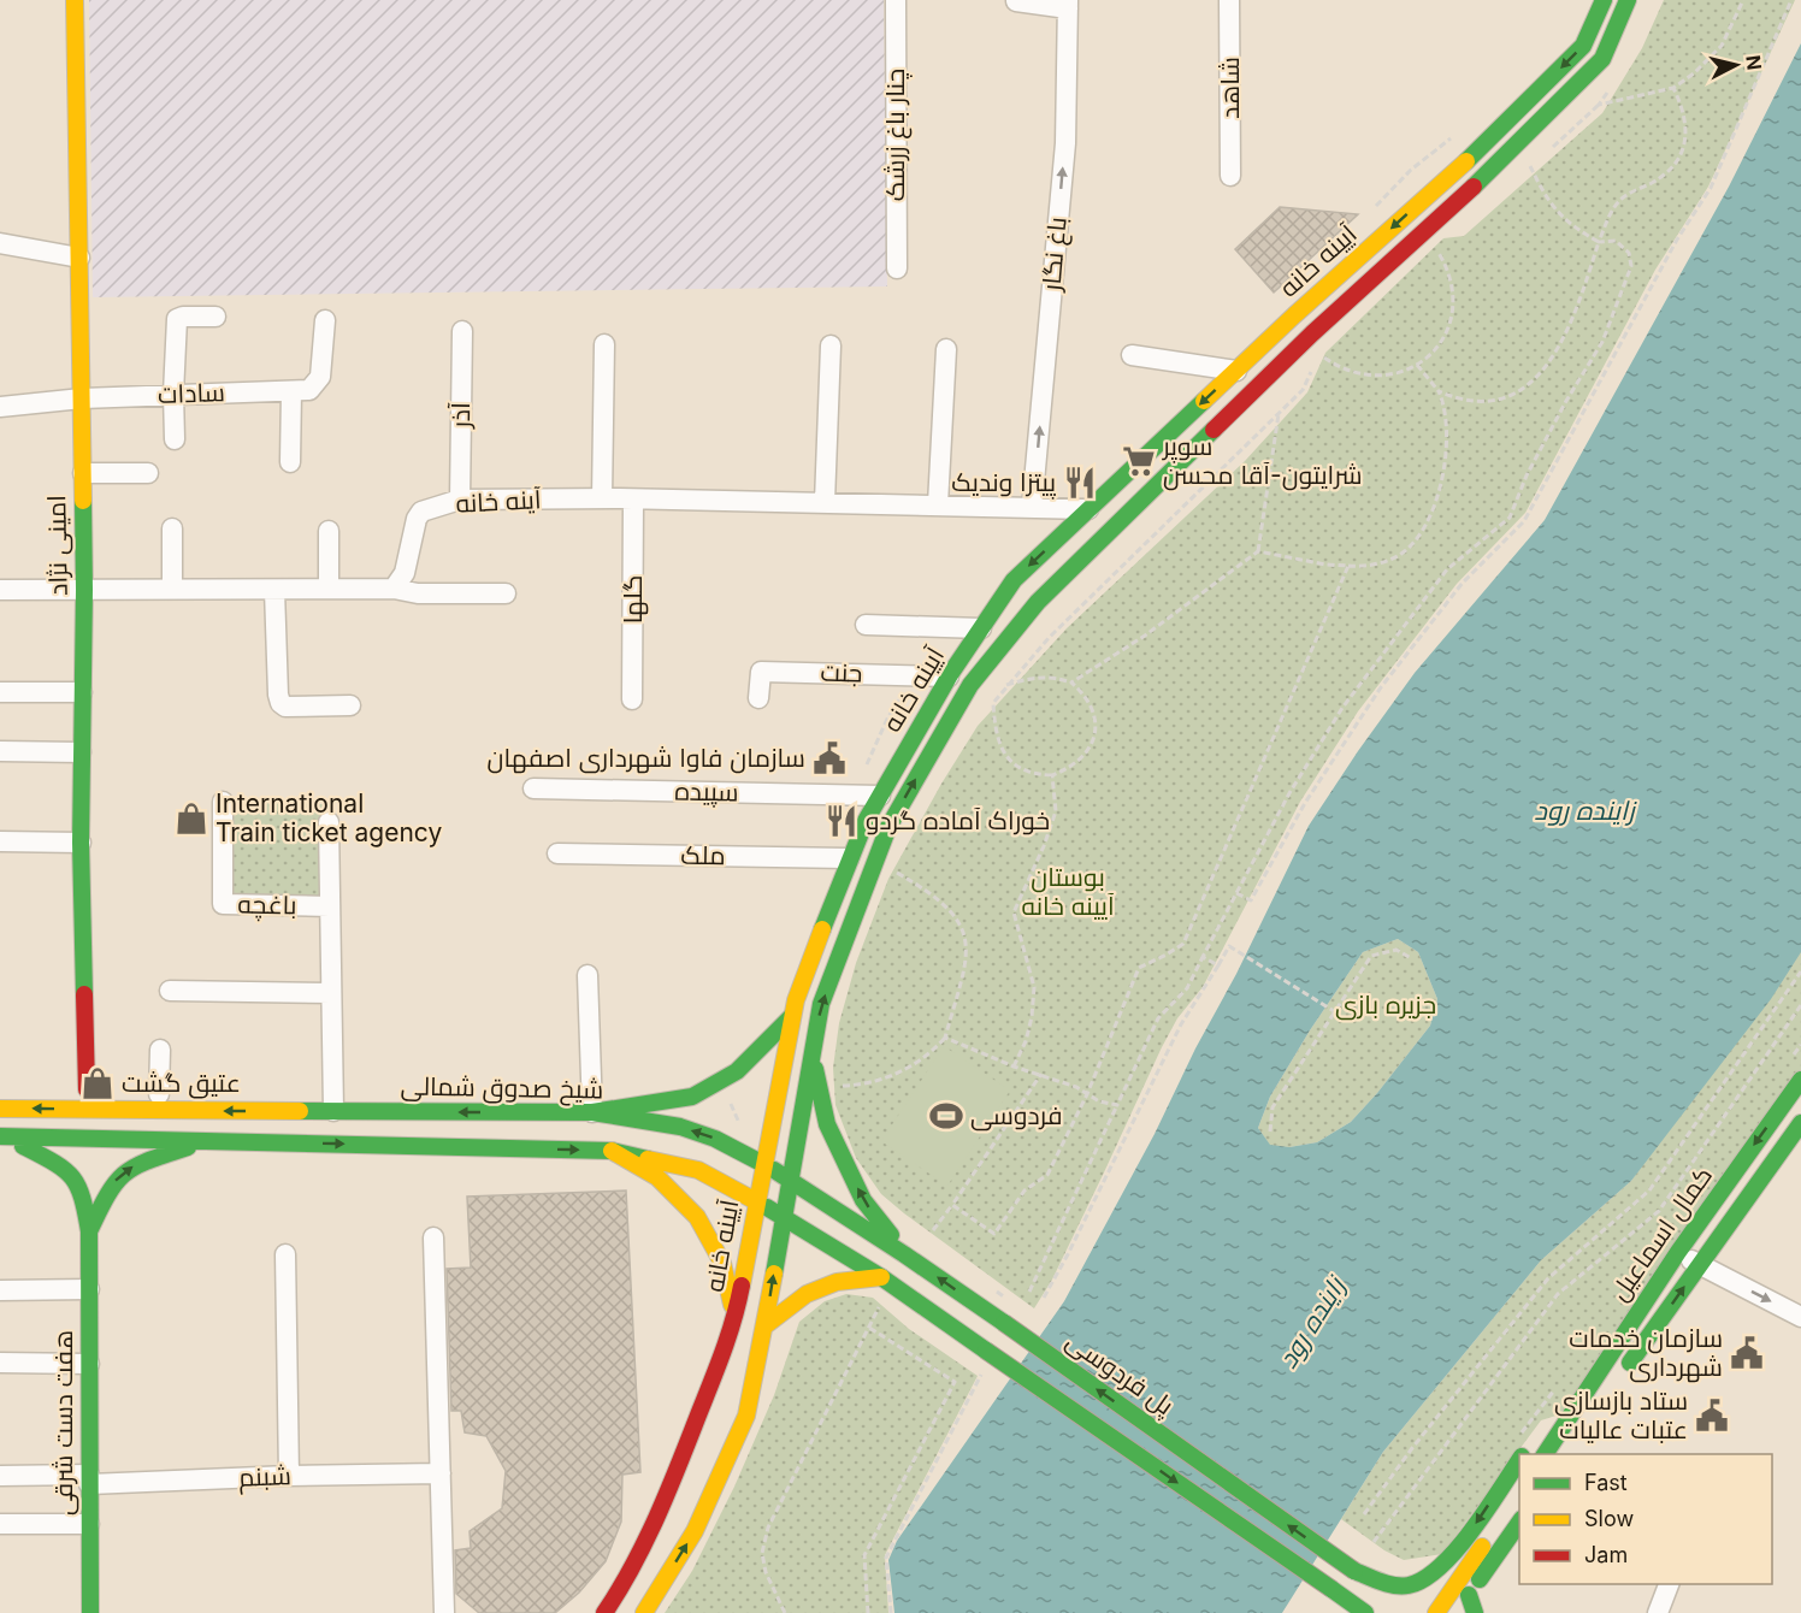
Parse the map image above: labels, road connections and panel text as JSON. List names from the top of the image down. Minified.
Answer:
{"streets":{"main road":["آیینه خانه","امینی نژاد","شیخ صدوق شمالی","کمال اسماعیل","پل فردوسی","هفت دست شرقی"],"street":["شاهد","چنار باغ زرشک","باغ نگار","سادات","آذر","آینه خانه","گلها","جنت","سپیده","ملک","باغچه","شبنم"]},"crossings":[["باغ نگار","آینه خانه"],["آیینه خانه","آینه خانه"],["آیینه خانه","جنت"],["آیینه خانه","سپیده"],["آیینه خانه","ملک"],["آیینه خانه","شیخ صدوق شمالی"],["آیینه خانه","پل فردوسی"],["سادات","امینی نژاد"],["آذر","آینه خانه"],["آینه خانه","گلها"],["باغچه","شیخ صدوق شمالی"],["شیخ صدوق شمالی","پل فردوسی"],["هفت دست شرقی","شبنم"]],"one_way":["باغ نگار"],"water":["زاینده رود"],"parks":["بوستان آیینه خانه","جزیره بازی"],"places":{"supermarket":["سوپر شرایتون-آقا محسن"],"restaurant":["پیتزا وندیک","خوراک آماده گردو"],"public building":["سازمان فاوا شهرداری اصفهان","سازمان خدمات شهرداری","ستاد بازسازی عتبات عالیات"],"shop":["International Train ticket agency","عتیق گشت"],"sports":["فردوسی"]},"legend":["Fast","Slow","Jam"],"north":"right"}
